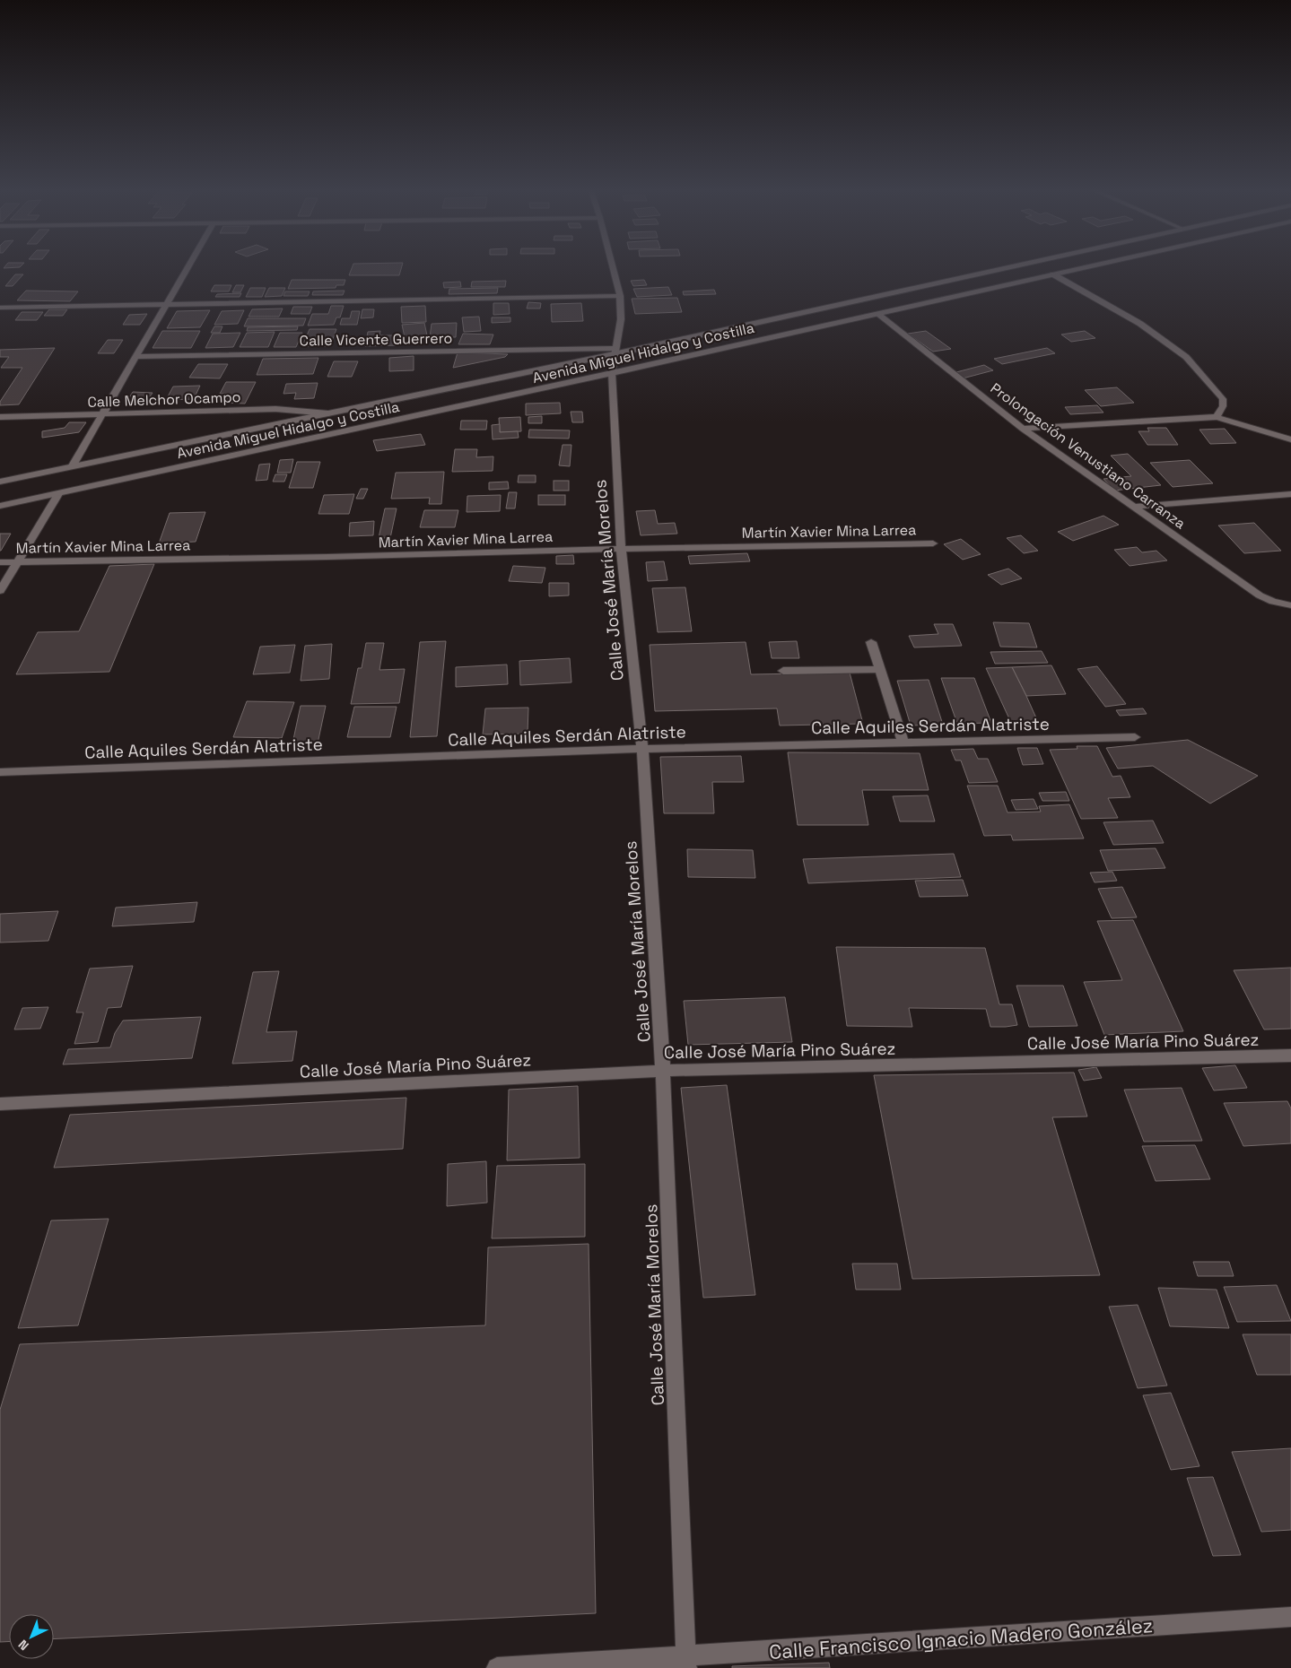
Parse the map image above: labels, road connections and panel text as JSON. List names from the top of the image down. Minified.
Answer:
{"streets":{"street":["Calle Vicente Guerrero","Avenida Miguel Hidalgo y Costilla","Calle Melchor Ocampo","Prolongación Venustiano Carranza","Martín Xavier Mina Larrea","Calle José María Morelos","Calle Aquiles Serdán Alatriste","Calle José María Pino Suárez","Calle Francisco Ignacio Madero González"]},"crossings":[["Calle Vicente Guerrero","Avenida Miguel Hidalgo y Costilla"],["Calle Vicente Guerrero","Calle José María Morelos"],["Avenida Miguel Hidalgo y Costilla","Calle Melchor Ocampo"],["Avenida Miguel Hidalgo y Costilla","Prolongación Venustiano Carranza"],["Avenida Miguel Hidalgo y Costilla","Calle José María Morelos"],["Martín Xavier Mina Larrea","Calle José María Morelos"],["Calle José María Morelos","Calle Aquiles Serdán Alatriste"],["Calle José María Morelos","Calle José María Pino Suárez"],["Calle José María Morelos","Calle Francisco Ignacio Madero González"]],"north":"bottom left"}
